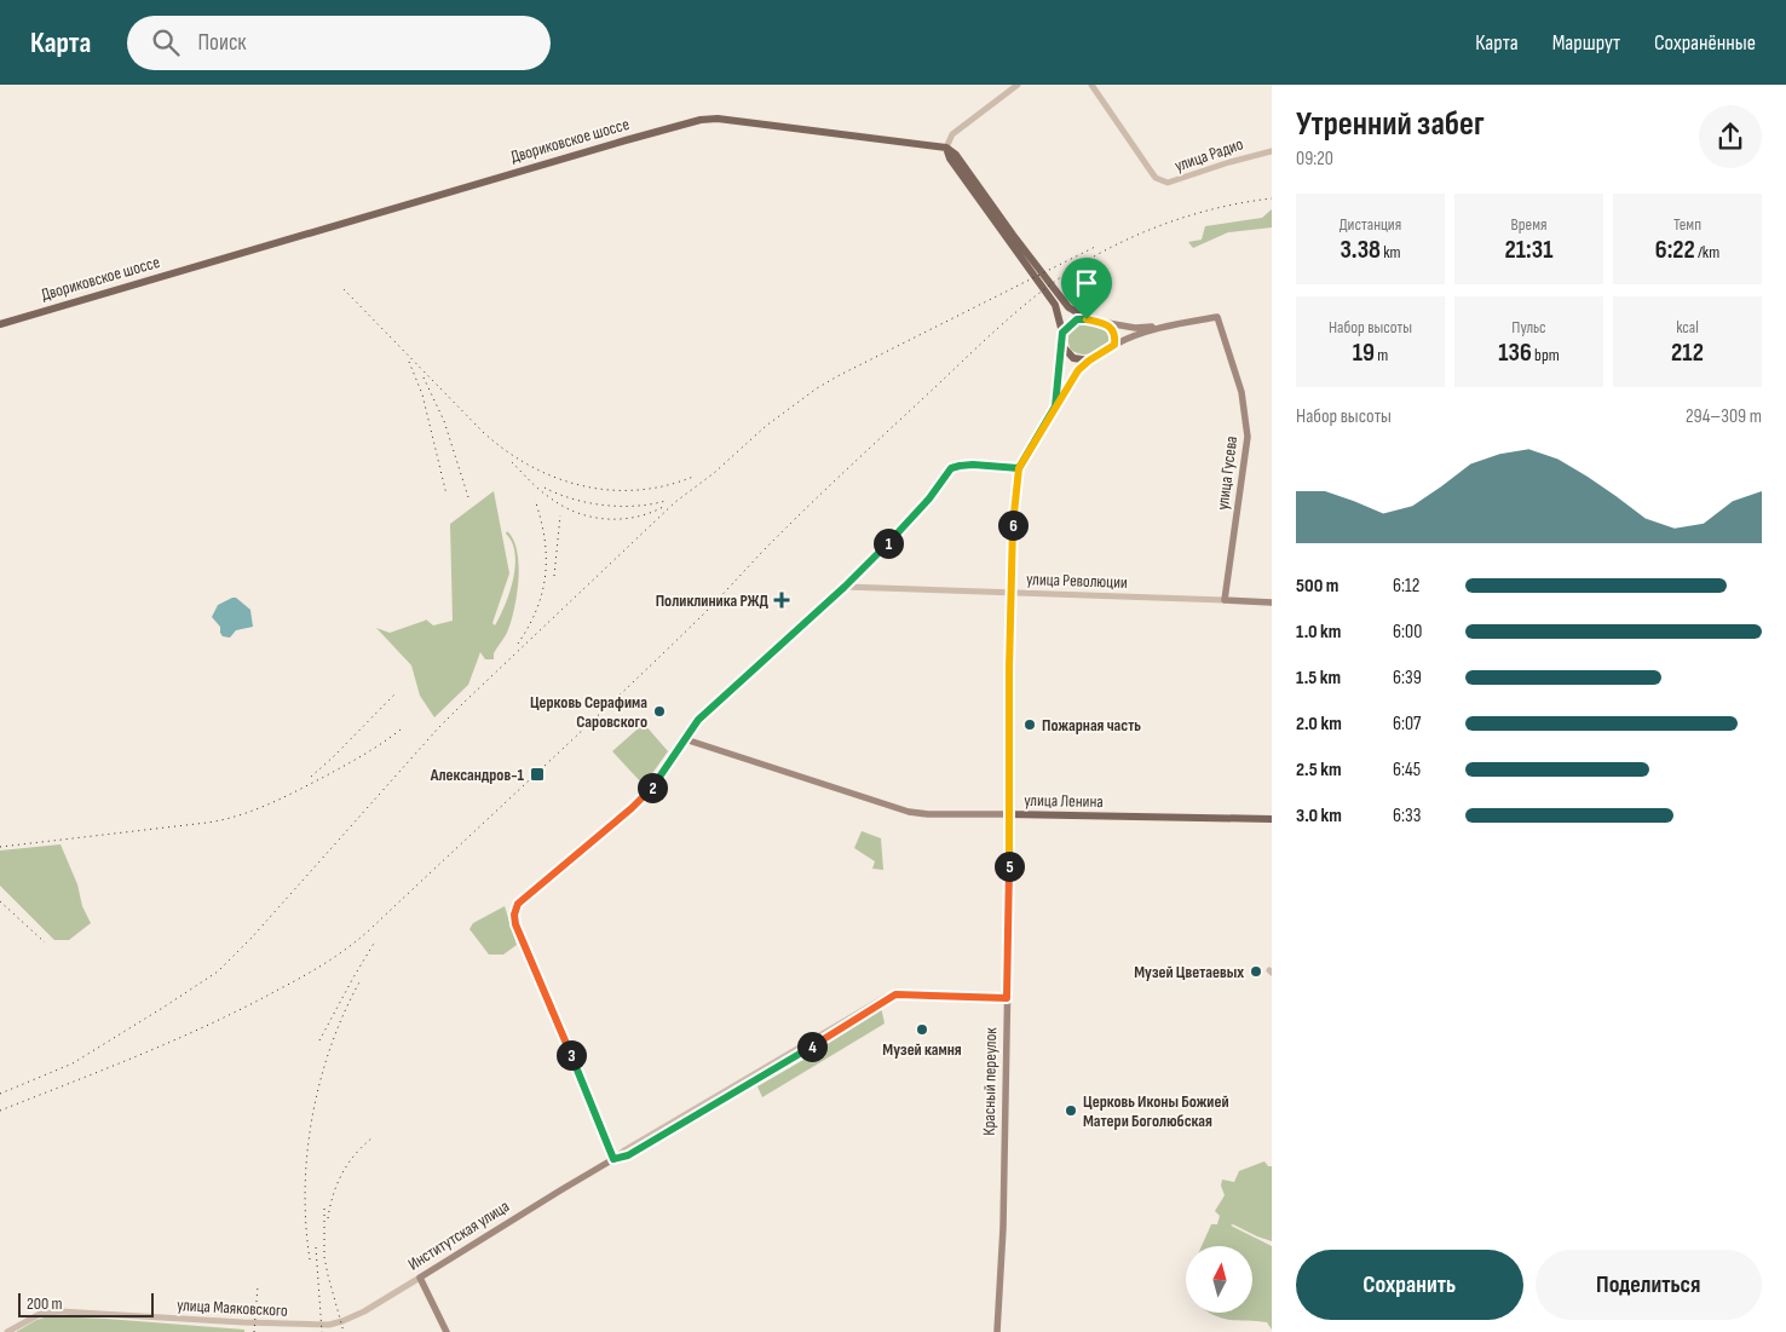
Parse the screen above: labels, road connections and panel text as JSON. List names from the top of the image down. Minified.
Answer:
{"streets":{"main road":["Двориковское шоссе","улица Гусева","улица Революции","улица Ленина","Красный переулок","Институтская улица"],"street":["улица Радио","улица Маяковского"]},"crossings":[["улица Гусева","улица Революции"],["улица Революции","Красный переулок"],["улица Ленина","Красный переулок"],["Красный переулок","Институтская улица"],["Институтская улица","улица Маяковского"]],"places":{"health":["Поликлиника РЖД"],"other":["Церковь Серафима Саровского","Пожарная часть","Музей Цветаевых","Музей камня","Церковь Иконы Божией Матери Боголюбская"],"transit":["Александров-1"]},"scale_bar":"200 m","north":"top","page":{"header":"Карта","search":"Поиск","nav":["Карта","Маршрут","Сохранённые"],"heading":["Утренний забег","09:20"],"stats":[["Дистанция","3.38 km"],["Время","21:31"],["Темп","6:22 /km"],["Набор высоты","19 m"],["Пульс","136 bpm"],["kcal","212"]],"chart":["Набор высоты","294–309 m"],"pins":["6","1","2","5","4","3"],"list":[{"name":"500 m","note":"6:12"},{"name":"1.0 km","note":"6:00"},{"name":"1.5 km","note":"6:39"},{"name":"2.0 km","note":"6:07"},{"name":"2.5 km","note":"6:45"},{"name":"3.0 km","note":"6:33"}],"buttons":["Сохранить","Поделиться"],"scale":"200 m"}}
